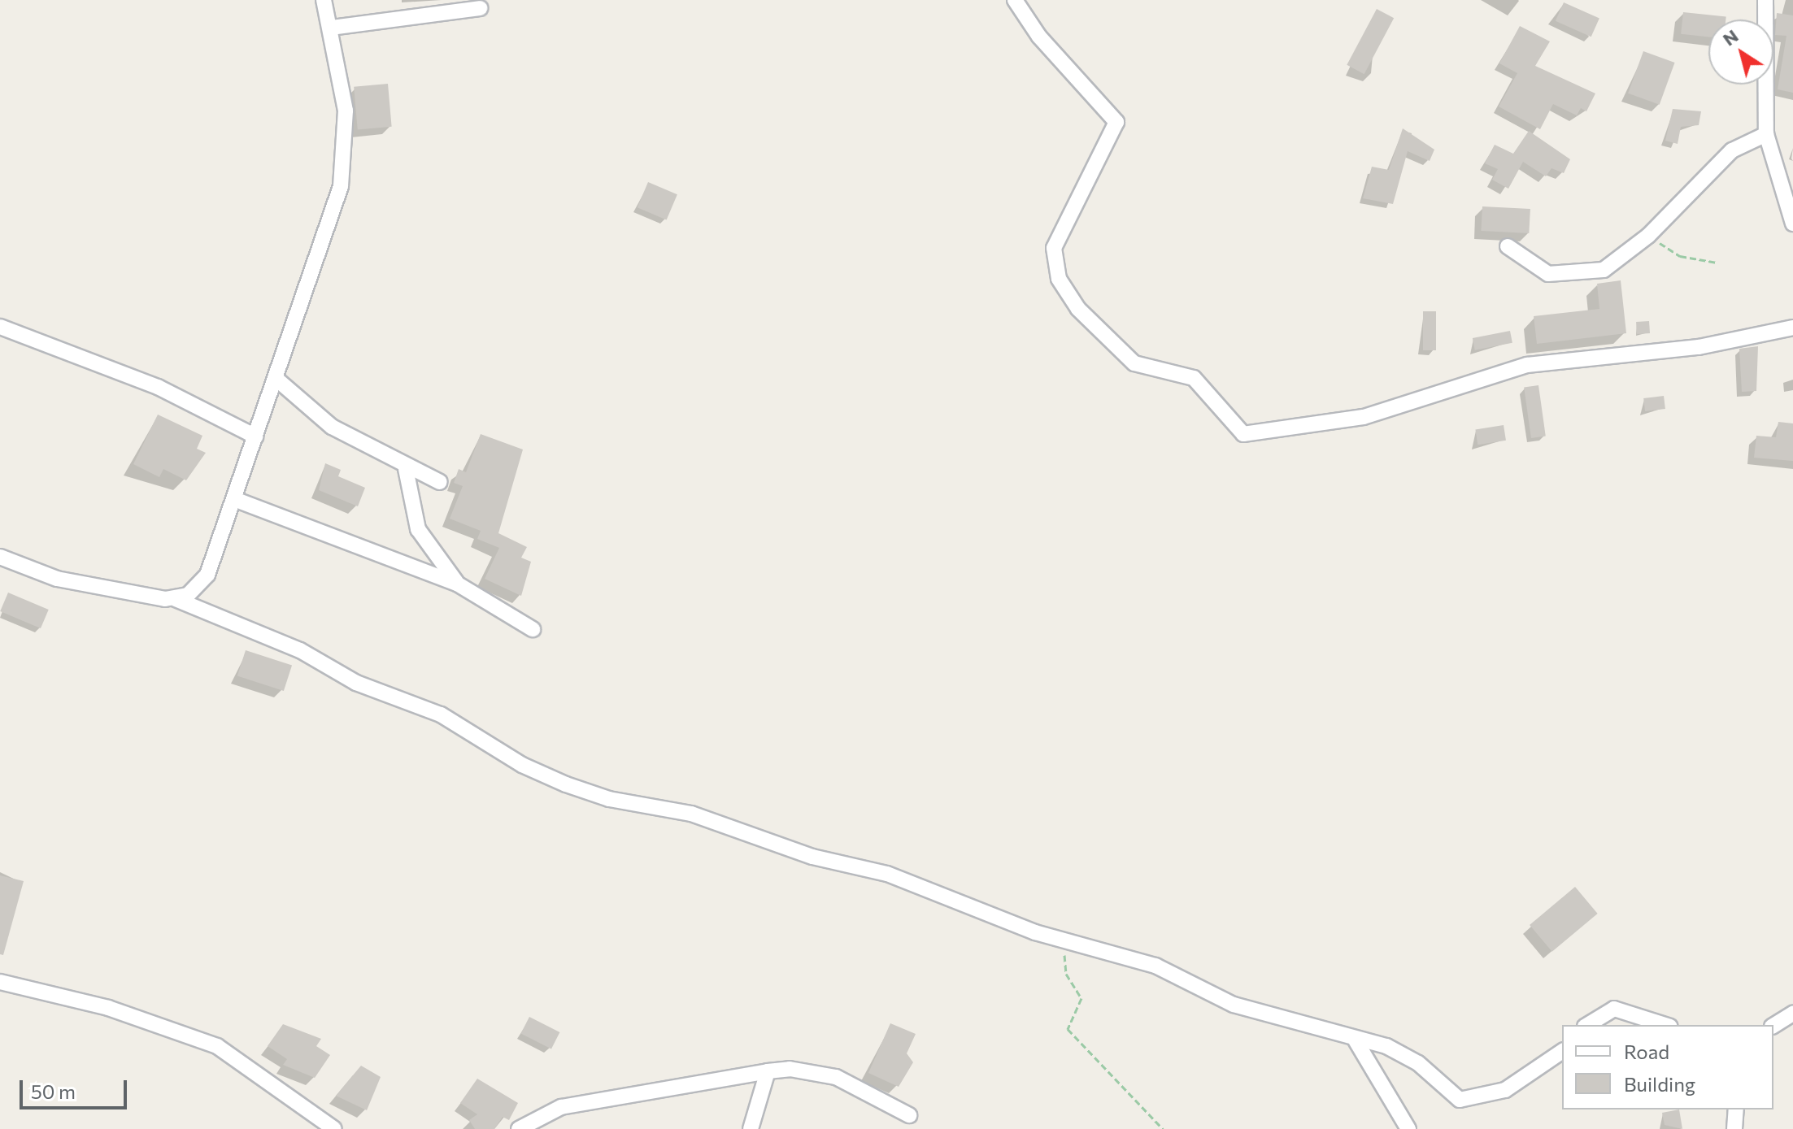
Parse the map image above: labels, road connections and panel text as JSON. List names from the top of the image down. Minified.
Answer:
{"legend":["Road","Building"],"scale_bar":"50 m","north":"top left"}
